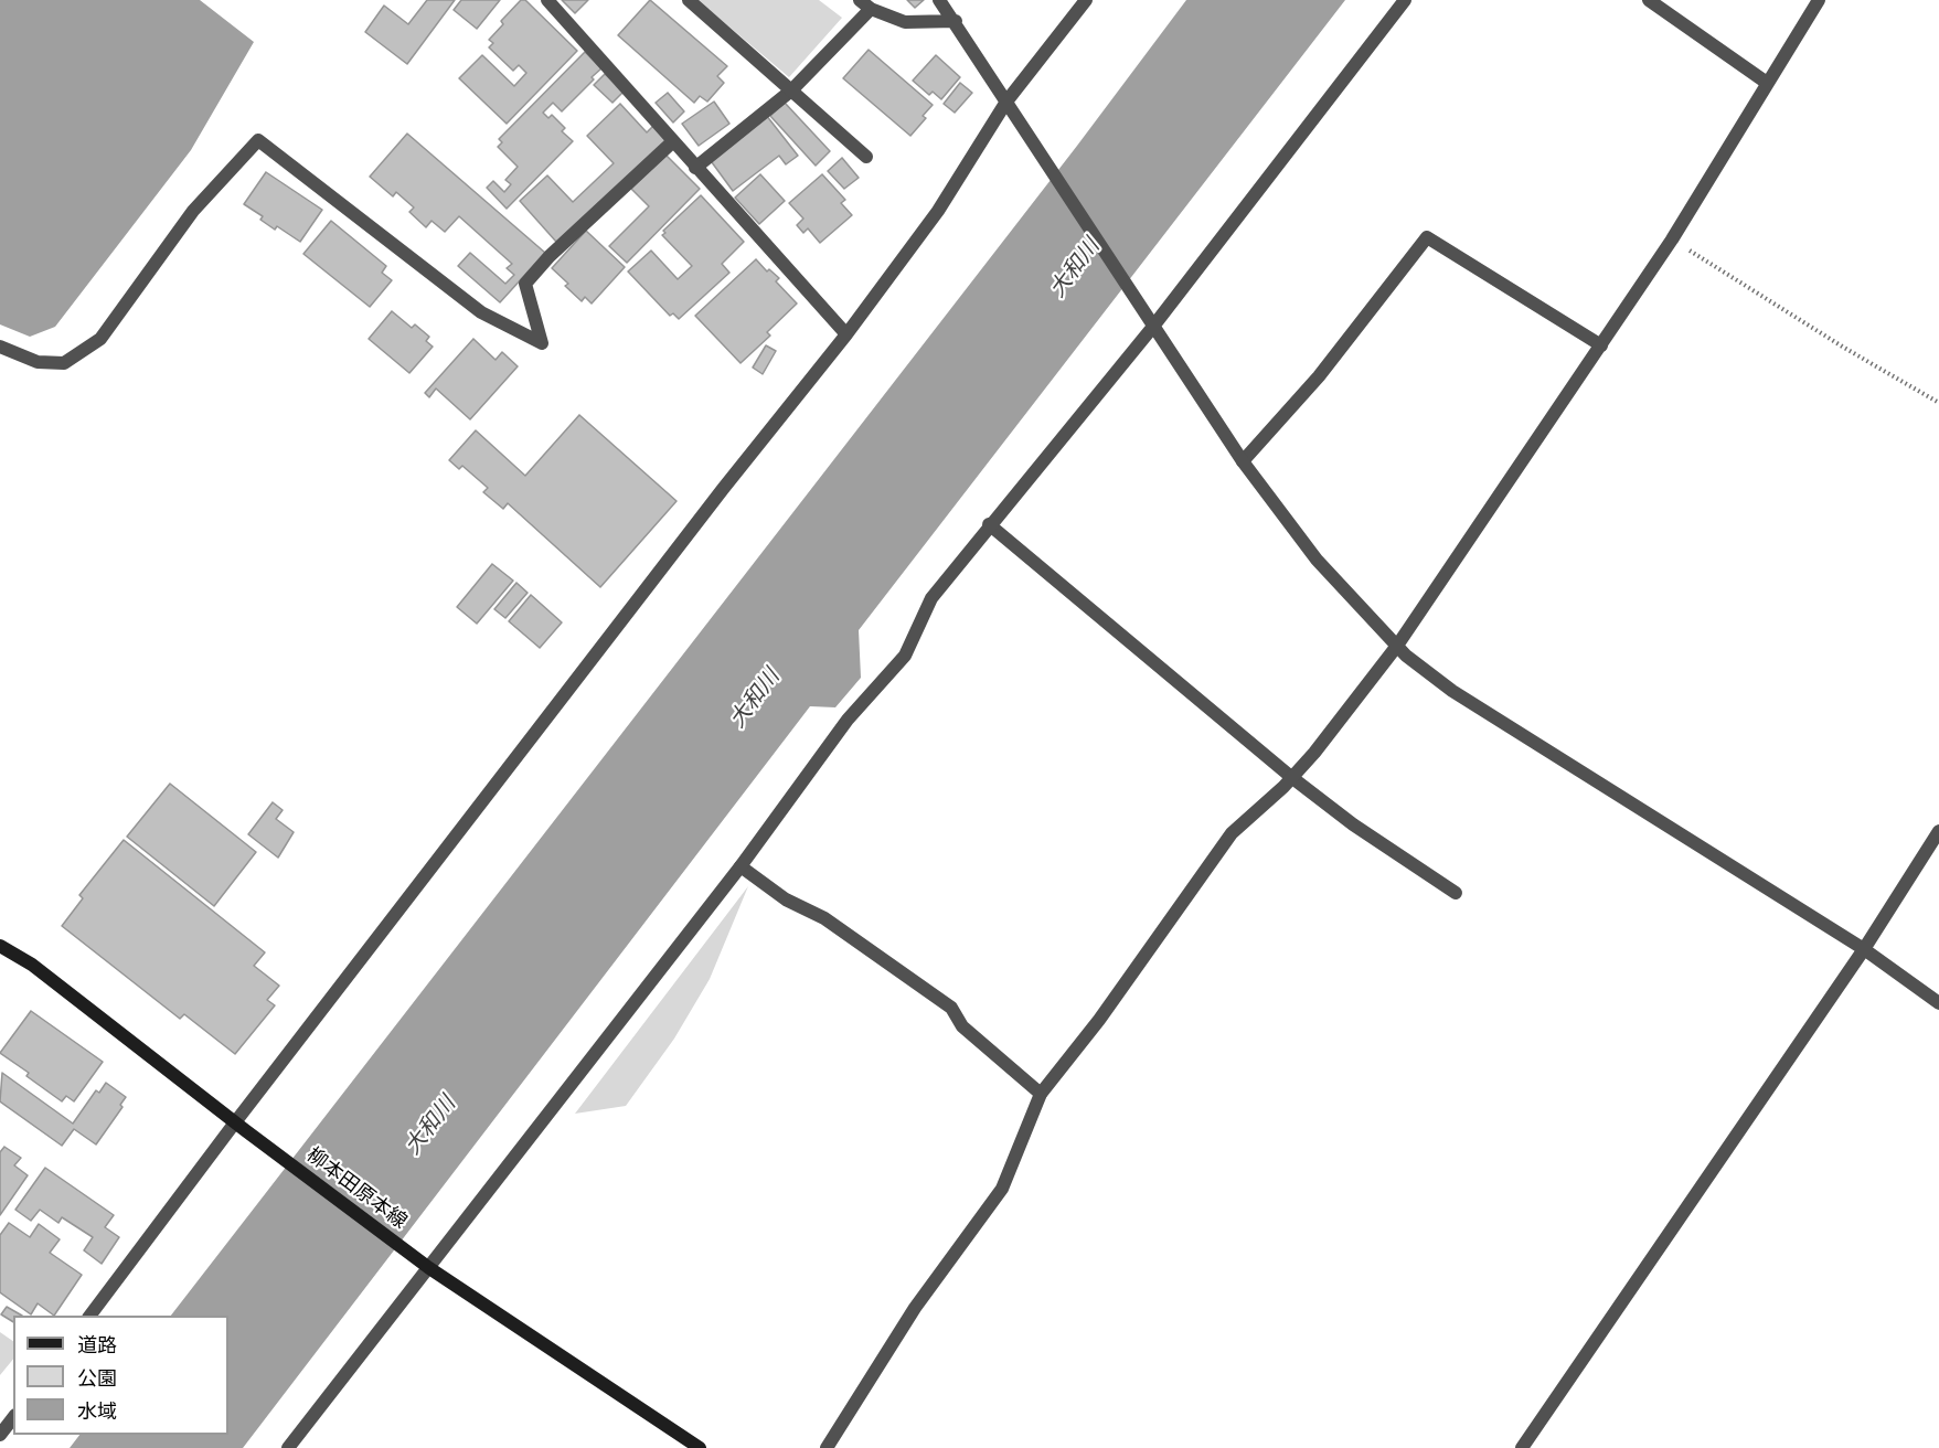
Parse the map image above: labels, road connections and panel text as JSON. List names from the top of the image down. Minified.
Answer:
{"streets":{"main road":["柳本田原本線"]},"water":["大和川"],"legend":["道路","公園","水域"]}
